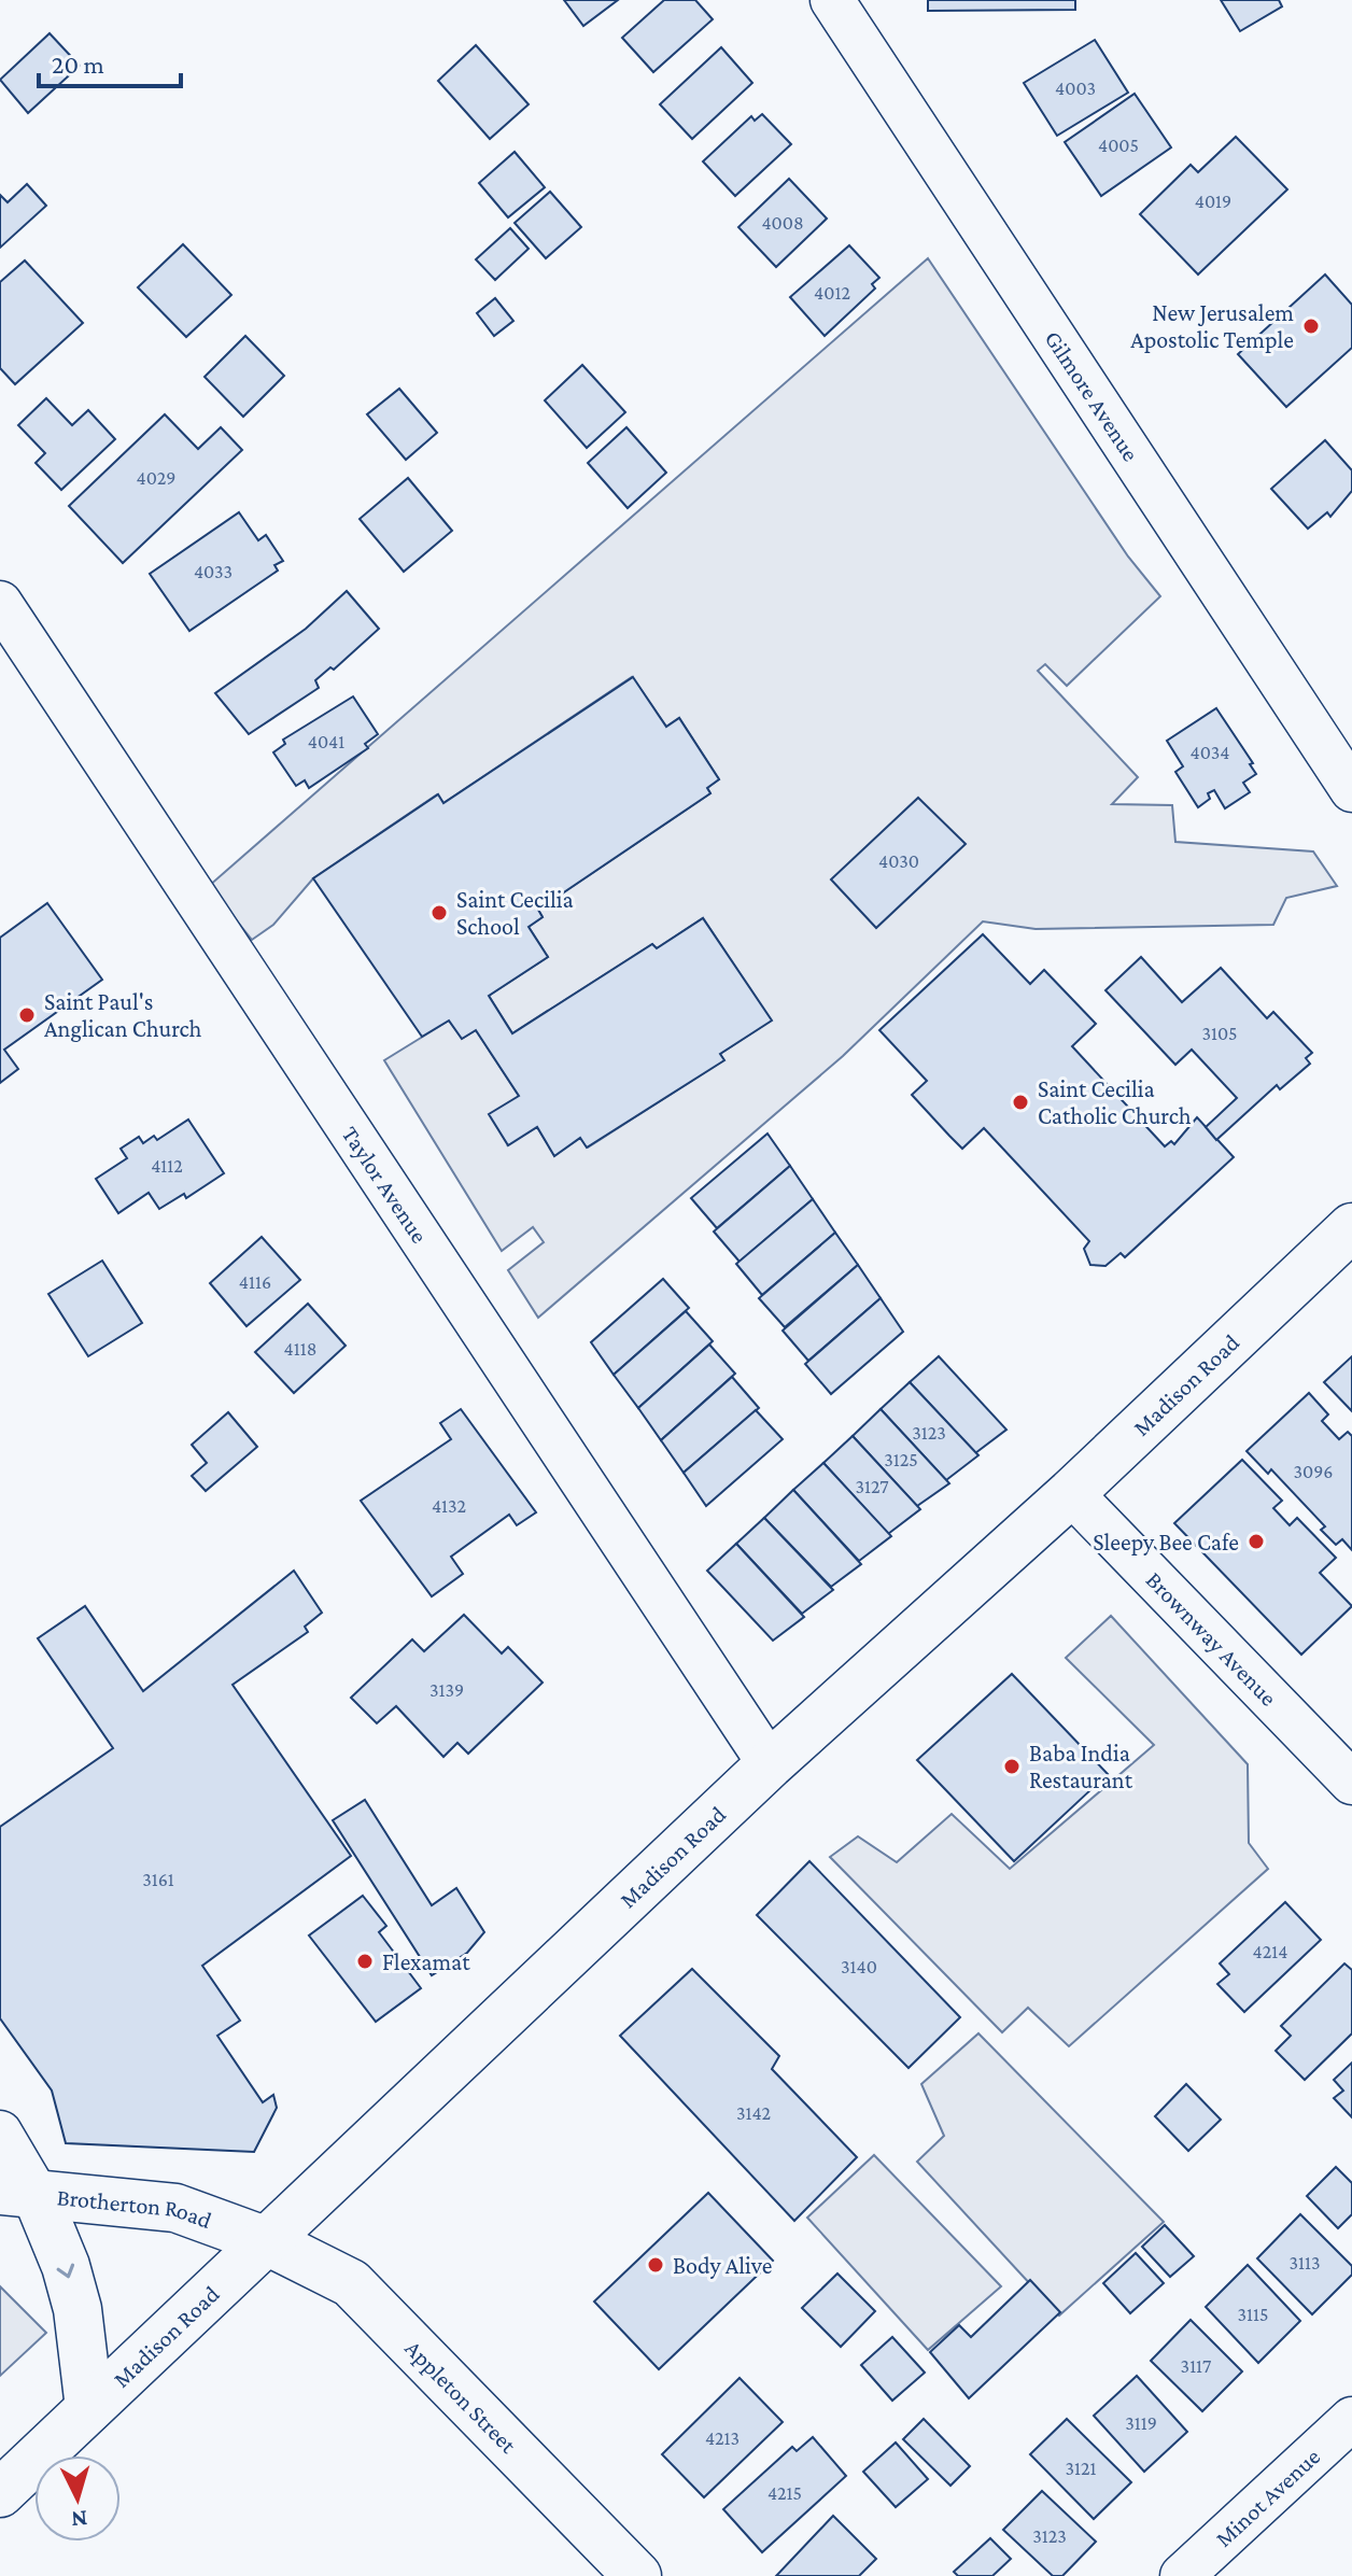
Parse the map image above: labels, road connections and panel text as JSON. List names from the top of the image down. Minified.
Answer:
{"streets":{"main road":["Madison Road","Brotherton Road","Appleton Street"],"street":["Gilmore Avenue","Taylor Avenue","Brownway Avenue","Minot Avenue"]},"crossings":[["Taylor Avenue","Madison Road"],["Madison Road","Brownway Avenue"],["Madison Road","Brotherton Road"],["Madison Road","Appleton Street"],["Brotherton Road","Appleton Street"]],"places":["New Jerusalem Apostolic Temple","Saint Cecilia School","Saint Paul's Anglican Church","Saint Cecilia Catholic Church","Sleepy Bee Cafe","Baba India Restaurant","Flexamat","Body Alive"],"house_numbers":["4003","4005","4019","4008","4012","4029","4033","4041","4034","4030","3105","4112","4116","4118","3123","3125","3096","3127","4132","3139","3161","4214","3140","3142","3113","3115","3117","3119","4213","3121","4215","3123"],"scale_bar":"20 m","north":"bottom"}
